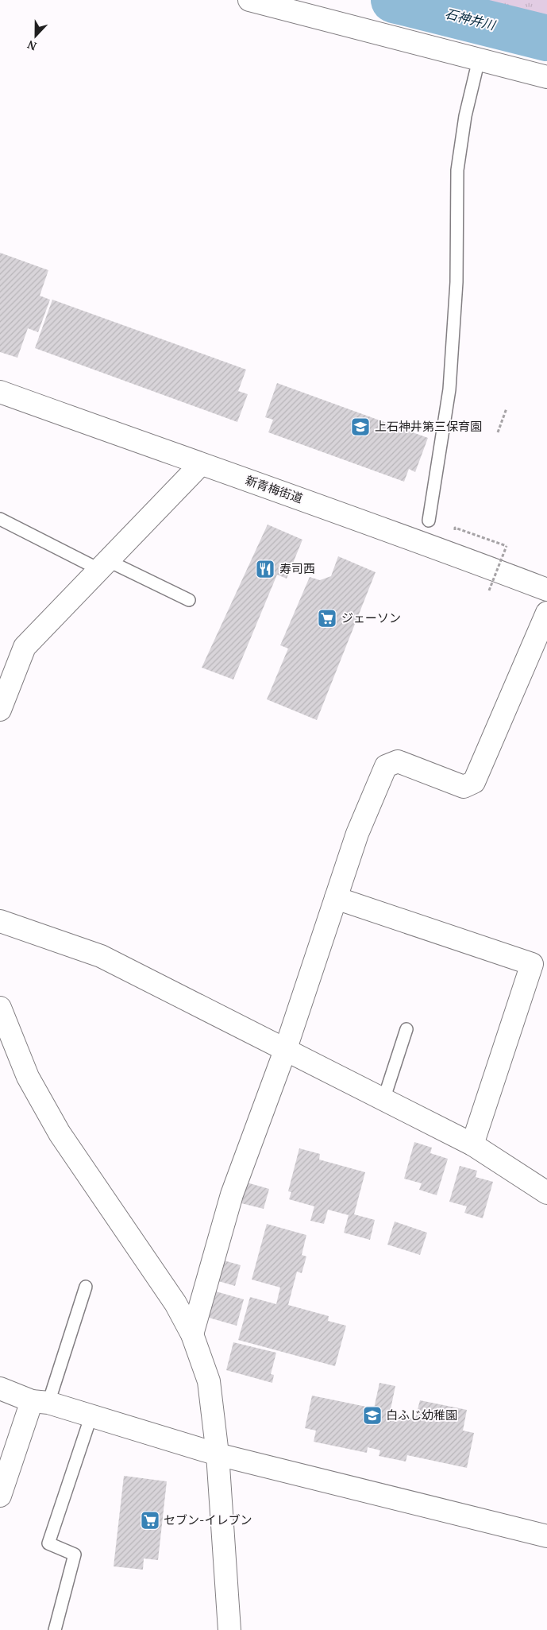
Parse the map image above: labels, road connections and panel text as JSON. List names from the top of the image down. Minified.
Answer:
{"streets":{"street":["新青梅街道"]},"water":["石神井川"],"places":{"school or university":["上石神井第三保育園","白ふじ幼稚園"],"restaurant":["寿司西"],"supermarket":["ジェーソン","セブン-イレブン"]},"north":"bottom"}
